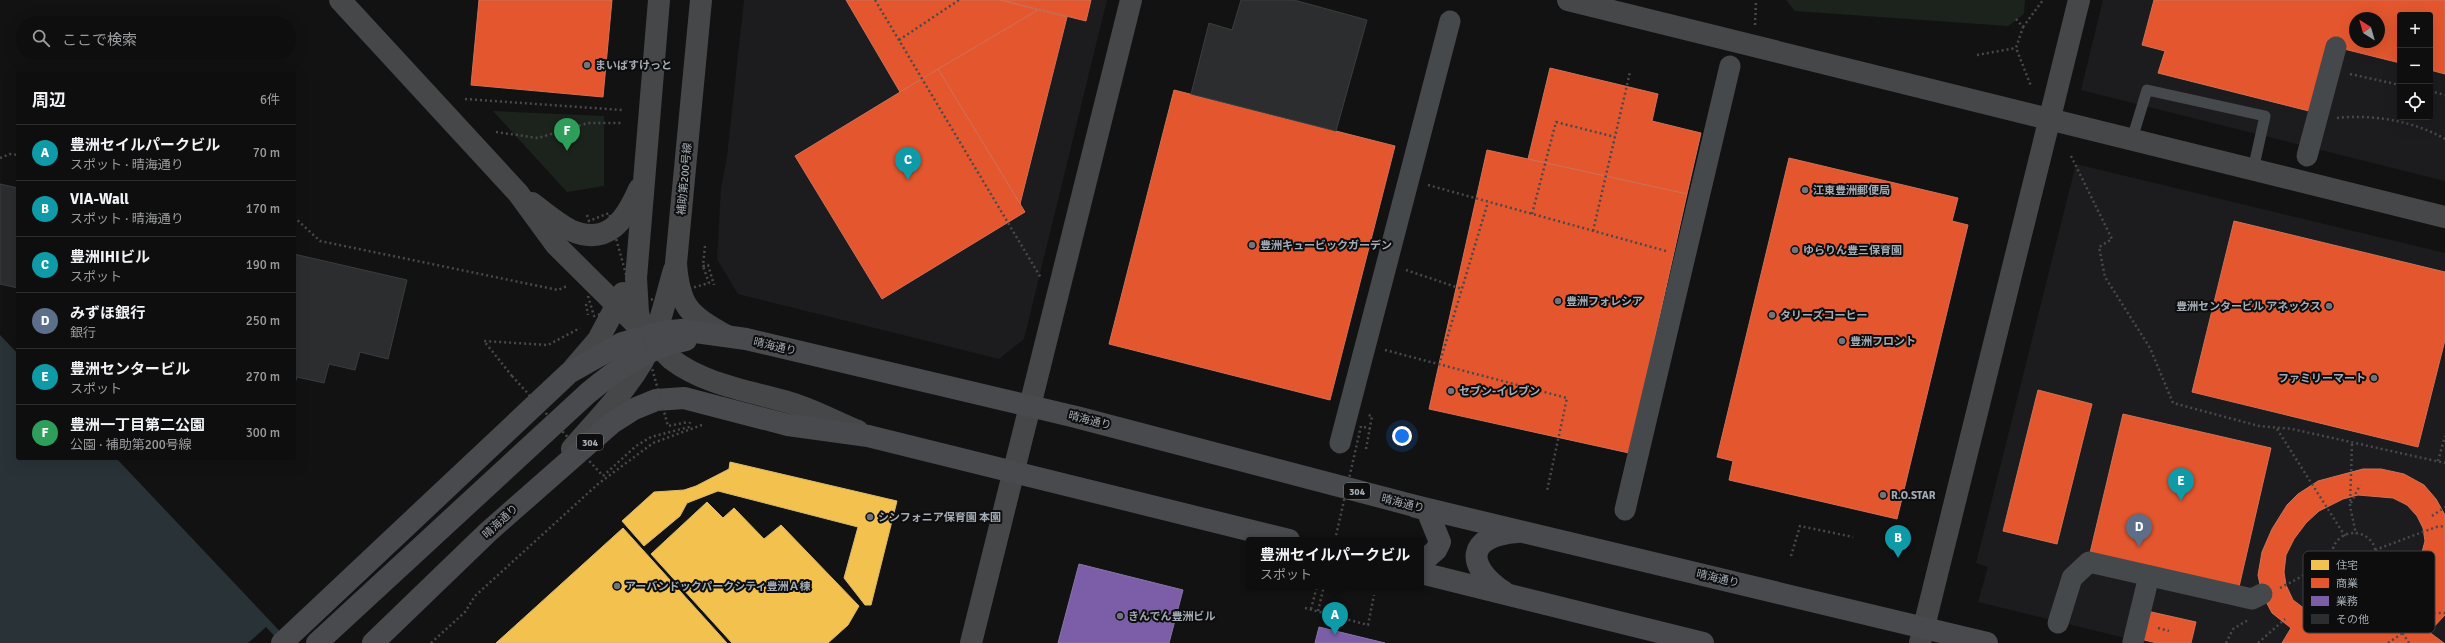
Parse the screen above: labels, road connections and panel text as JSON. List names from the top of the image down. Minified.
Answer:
{"streets":{"main road":["晴海通り","304"],"street":["補助第200号線"]},"crossings":[["補助第200号線","晴海通り"]],"places":["まいばすけっと","江東豊洲郵便局","豊洲キュービックガーデン","ゆらりん豊三保育園","豊洲フォレシア","豊洲センタービル アネックス","タリーズコーヒー","豊洲フロント","ファミリーマート","セブン-イレブン","R.O.STAR","シンフォニア保育園 本園","アーバンドックパークシティ豊洲Ａ棟","きんでん豊洲ビル"],"legend":["住宅","商業","業務","その他"],"north":"top left","page":{"map_buttons":["+","−"],"search":"ここで検索","heading":["周辺","6件"],"pins":["F","C","E","D","B","A"],"list":[{"mark":"A","name":"豊洲セイルパークビル","note":"スポット · 晴海通り","value":"70 m"},{"mark":"B","name":"VIA-Wall","note":"スポット · 晴海通り","value":"170 m"},{"mark":"C","name":"豊洲IHIビル","note":"スポット","value":"190 m"},{"mark":"D","name":"みずほ銀行","note":"銀行","value":"250 m"},{"mark":"E","name":"豊洲センタービル","note":"スポット","value":"270 m"},{"mark":"F","name":"豊洲一丁目第二公園","note":"公園 · 補助第200号線","value":"300 m"}],"popup":["豊洲セイルパークビル","スポット"]}}
